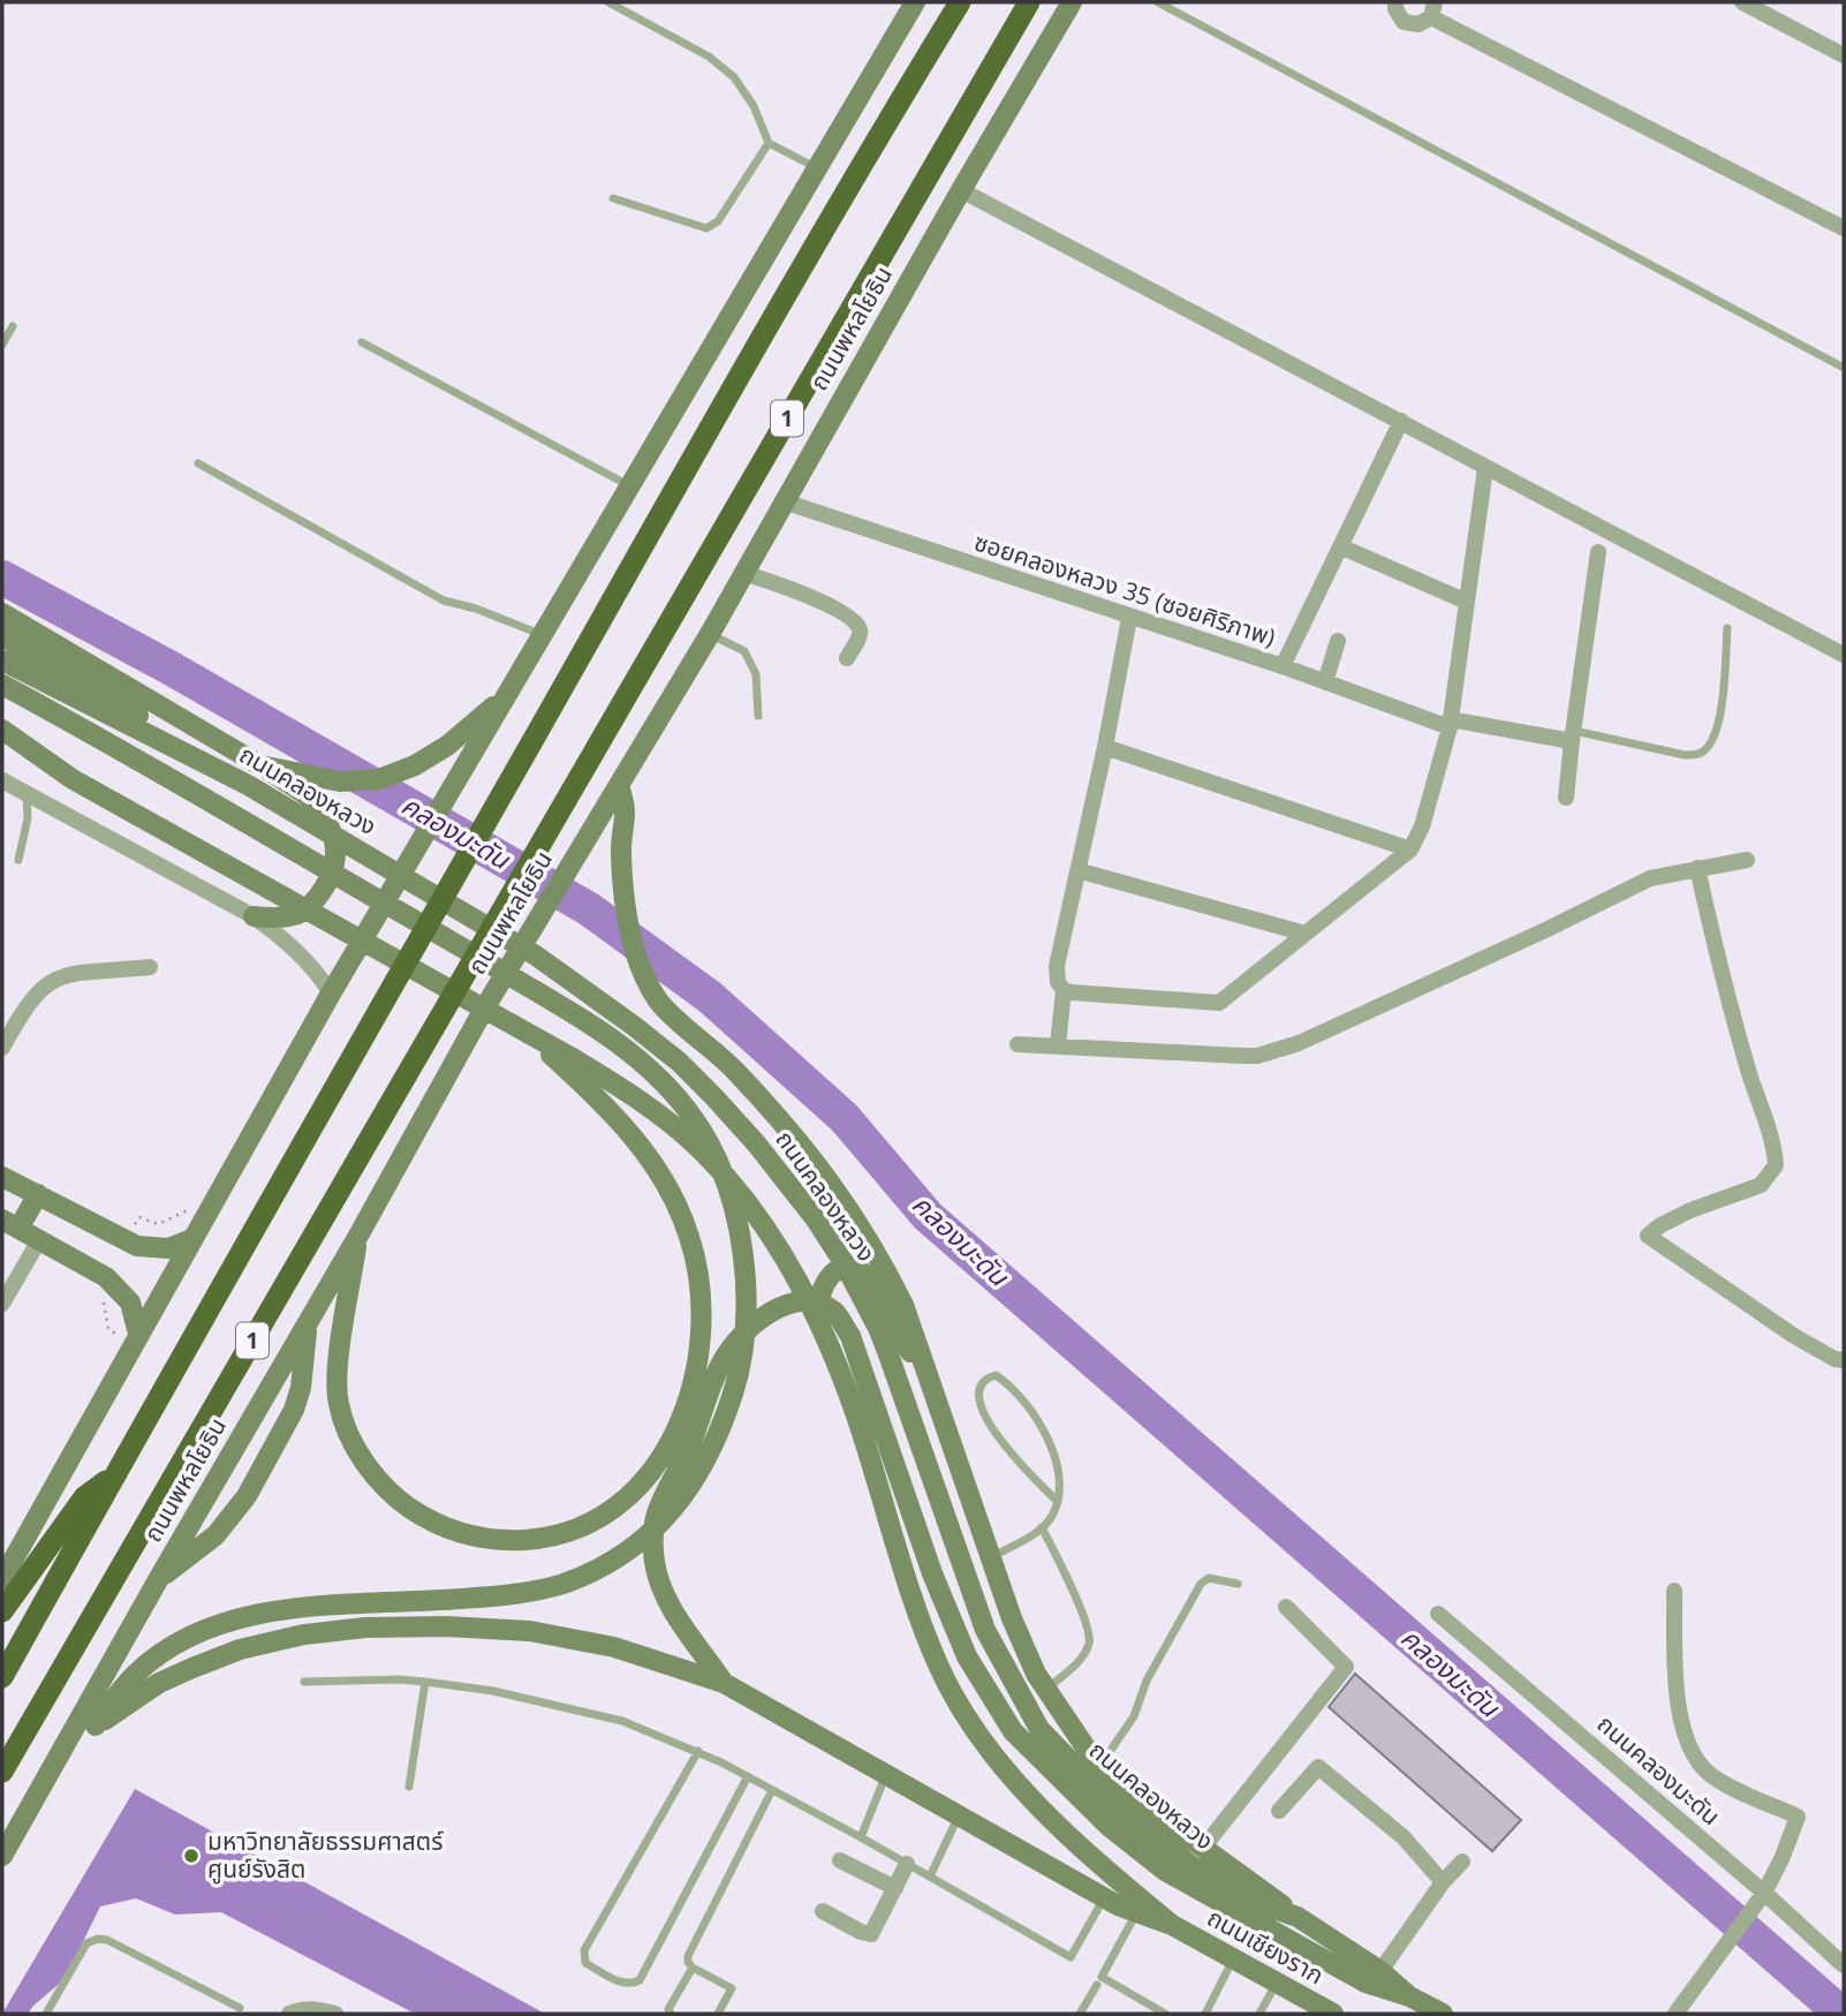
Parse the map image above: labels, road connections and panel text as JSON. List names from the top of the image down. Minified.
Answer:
{"streets":{"highway":["ถนนพหลโยธิน","1"],"main road":["ถนนคลองหลวง","ถนนเชียงราก"],"street":["ซอยคลองหลวง 35 (ซอยศิริภาพ)","ถนนคลองมะดัน"]},"crossings":[["ถนนพหลโยธิน","ซอยคลองหลวง 35 (ซอยศิริภาพ)"]],"water":["คลองมะดัน"],"places":["มหาวิทยาลัยธรรมศาสตร์ ศูนย์รังสิต"]}
